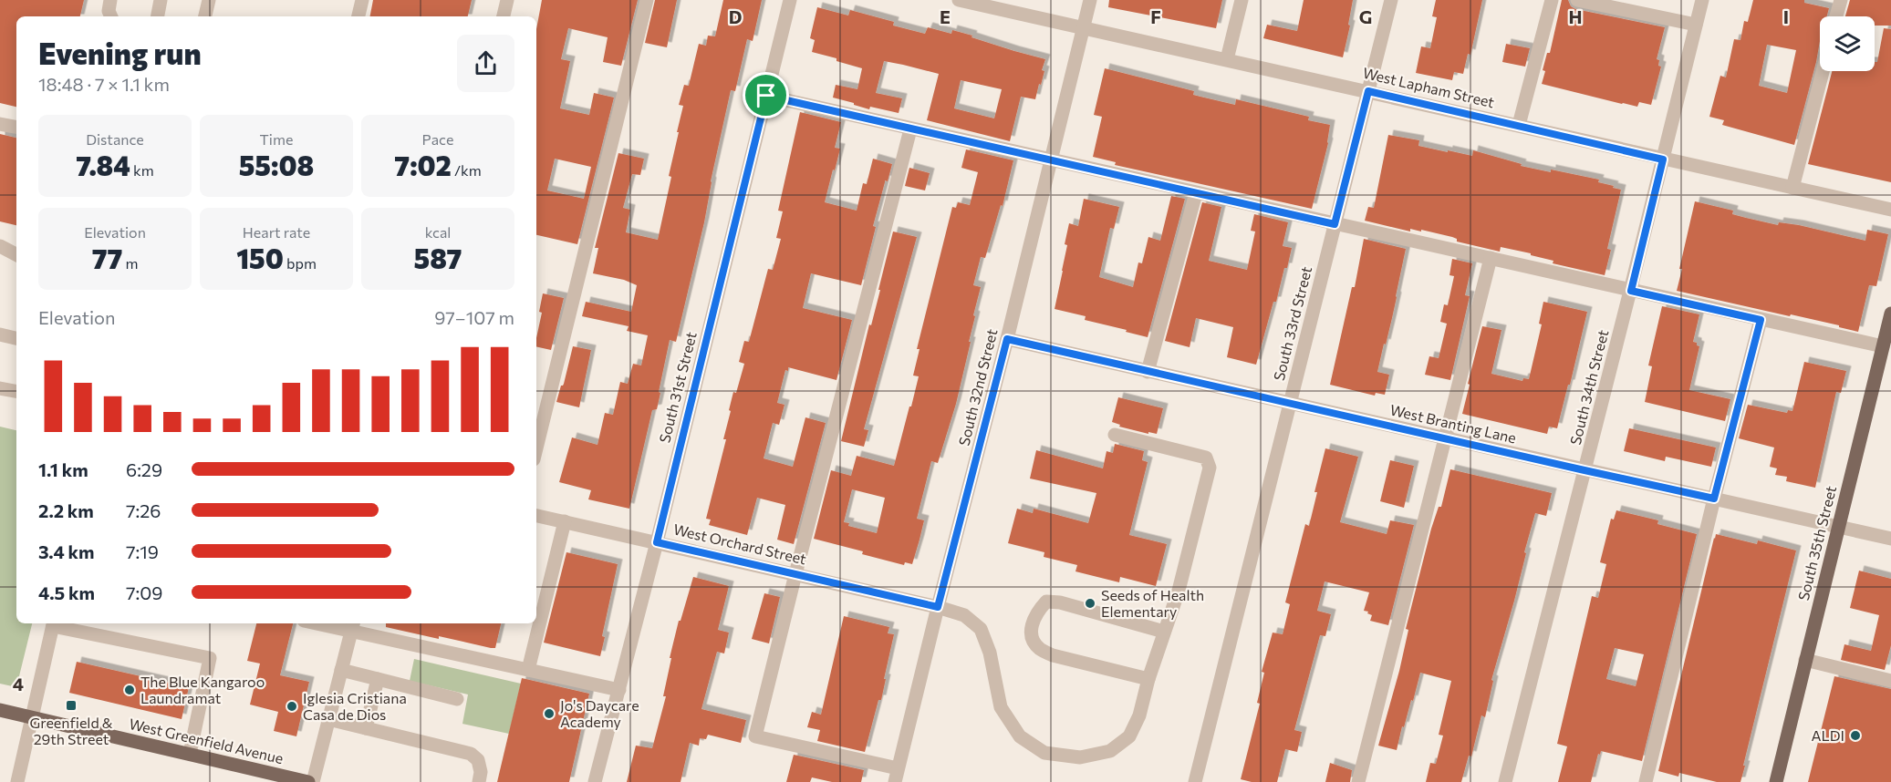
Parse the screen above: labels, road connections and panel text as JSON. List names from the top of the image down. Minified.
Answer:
{"streets":{"main road":["South 35th Street","West Greenfield Avenue"],"street":["West Lapham Street","South 33rd Street","South 31st Street","South 32nd Street","South 34th Street","West Branting Lane","West Orchard Street"]},"crossings":[["West Lapham Street","South 33rd Street"],["West Lapham Street","South 32nd Street"],["West Lapham Street","South 34th Street"],["South 33rd Street","West Branting Lane"],["South 31st Street","West Orchard Street"],["South 32nd Street","West Branting Lane"],["South 32nd Street","West Orchard Street"],["South 34th Street","West Branting Lane"],["West Branting Lane","South 35th Street"]],"places":{"other":["Seeds of Health Elementary","The Blue Kangaroo Laundramat","Iglesia Cristiana Casa de Dios","Jo's Daycare Academy","ALDI"],"transit":["Greenfield & 29th Street"]},"page":{"heading":["Evening run","18:48 · 7 × 1.1 km"],"stats":[["Distance","7.84 km"],["Time","55:08"],["Pace","7:02 /km"],["Elevation","77 m"],["Heart rate","150 bpm"],["kcal","587"]],"chart":["Elevation","97–107 m"],"list":[{"name":"1.1 km","note":"6:29"},{"name":"2.2 km","note":"7:26"},{"name":"3.4 km","note":"7:19"},{"name":"4.5 km","note":"7:09"}]},"grid":{"columns":["D","E","F","G","H","I"],"rows":["4"]}}
